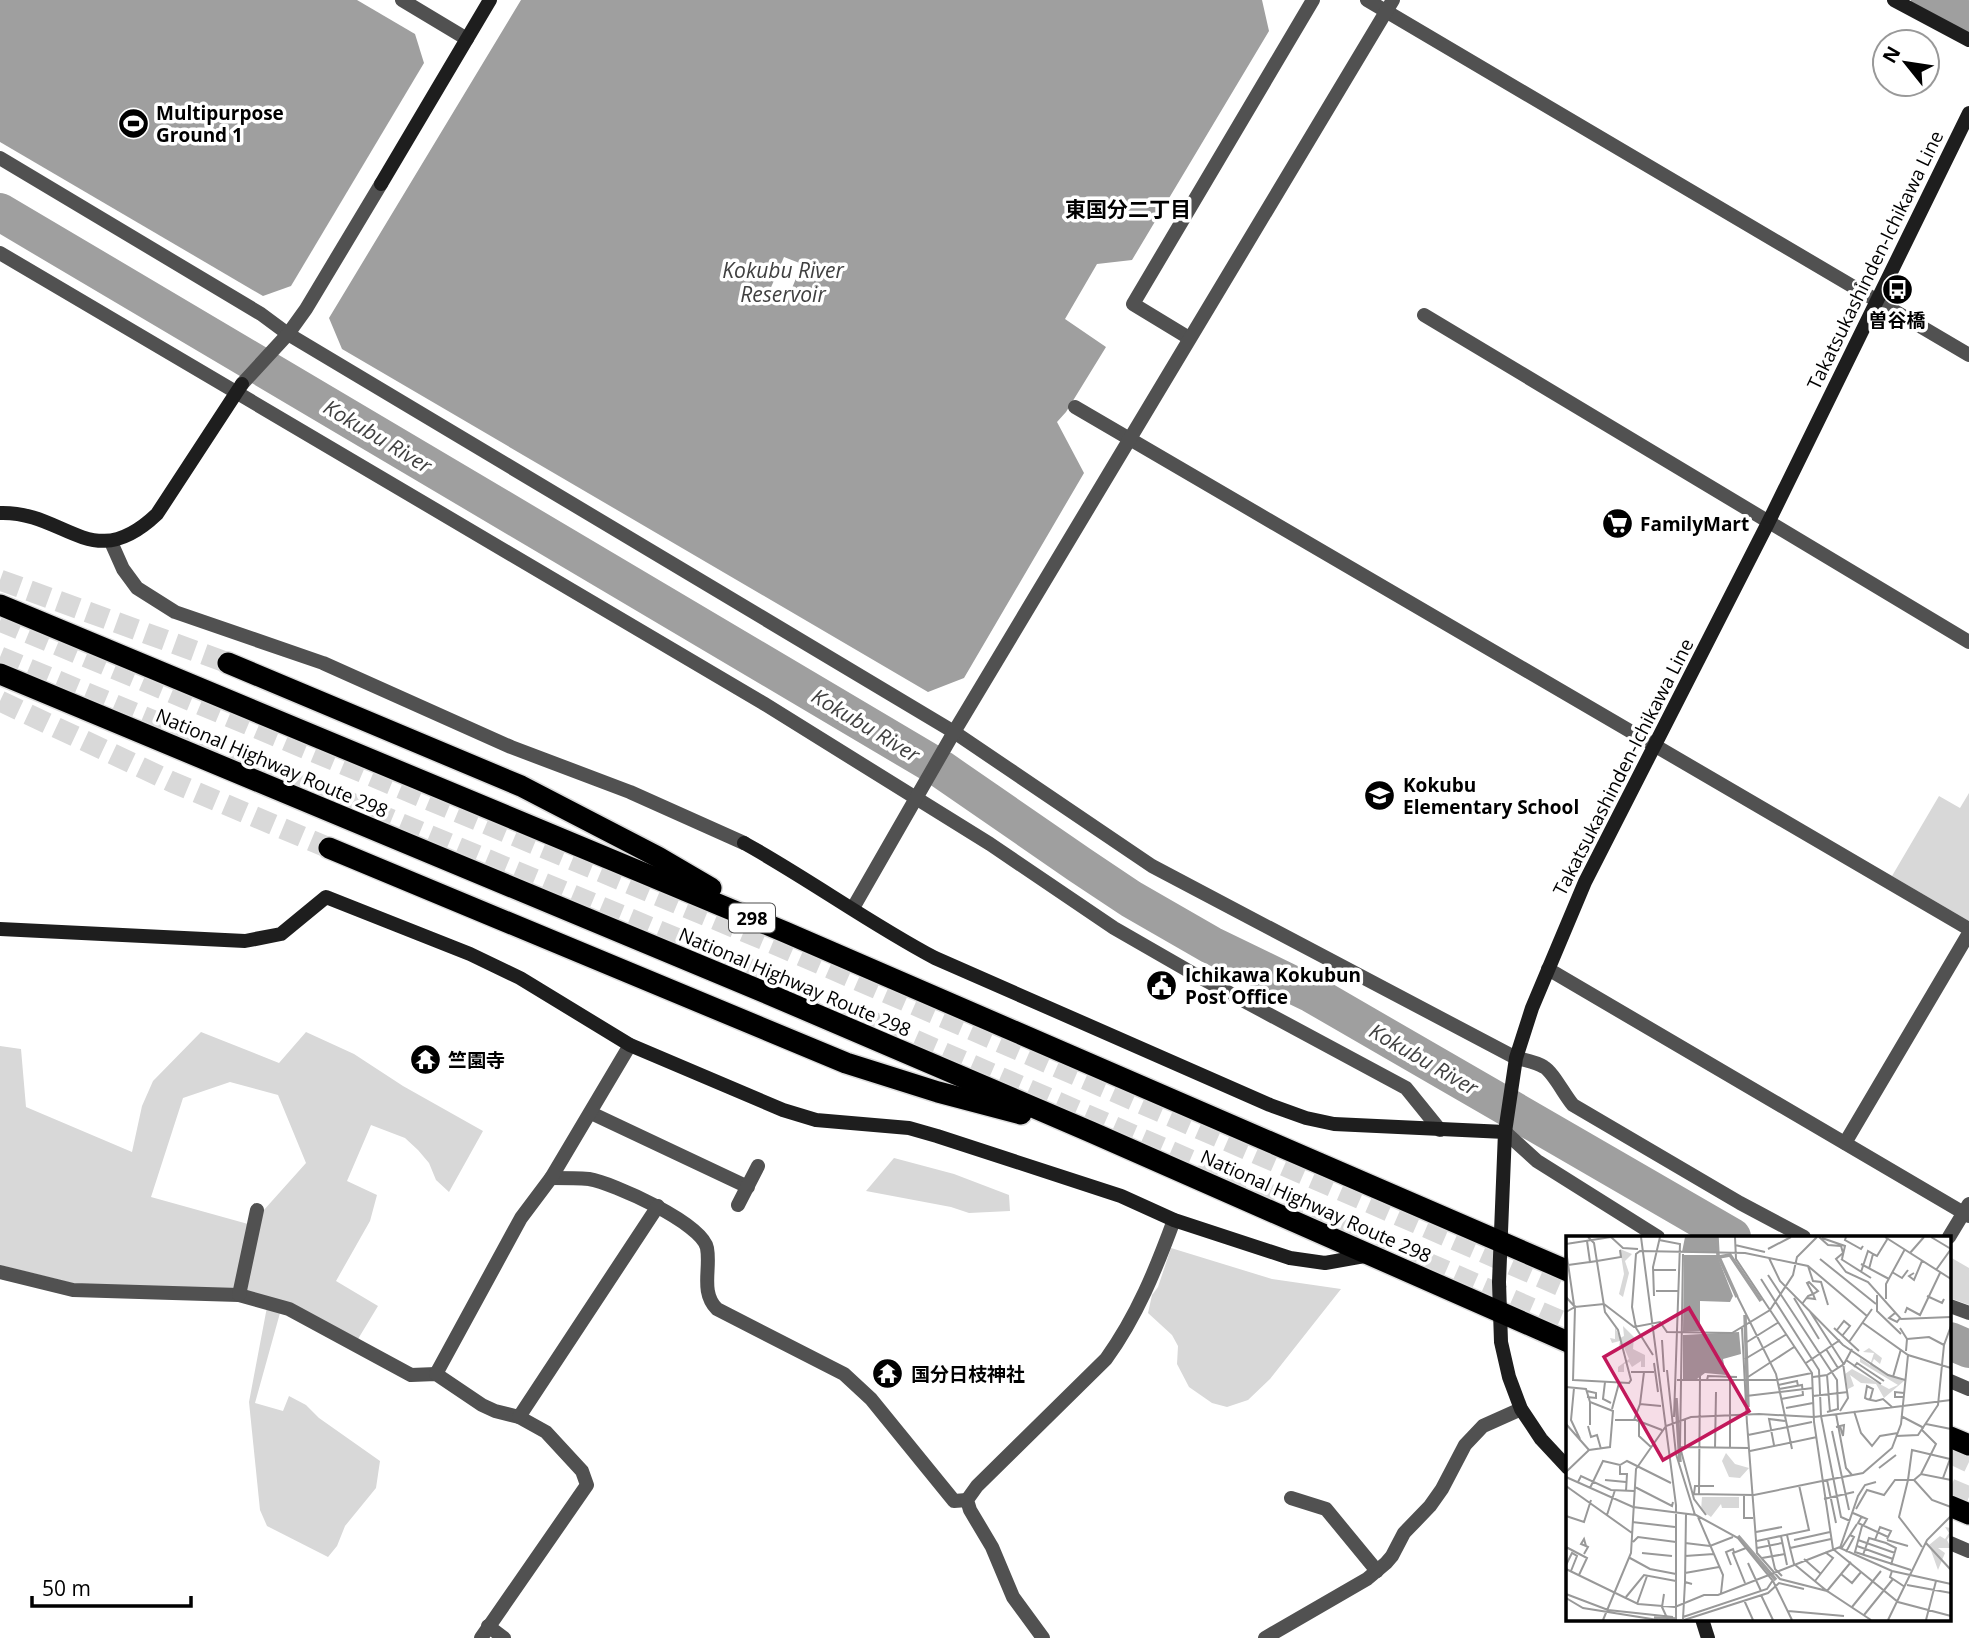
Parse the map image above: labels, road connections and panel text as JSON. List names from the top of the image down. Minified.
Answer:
{"streets":{"highway":["National Highway Route 298","298"],"street":["Takatsukashinden-Ichikawa Line"]},"crossings":[["Takatsukashinden-Ichikawa Line","National Highway Route 298"]],"districts":["東国分二丁目"],"water":["Kokubu River Reservoir","Kokubu River"],"places":{"sports":["Multipurpose Ground 1"],"bus stop":["曽谷橋"],"supermarket":["FamilyMart"],"school or university":["Kokubu Elementary School"],"public building":["Ichikawa Kokubun Post Office"],"temple":["竺園寺","国分日枝神社"]},"scale_bar":"50 m","north":"top left"}
